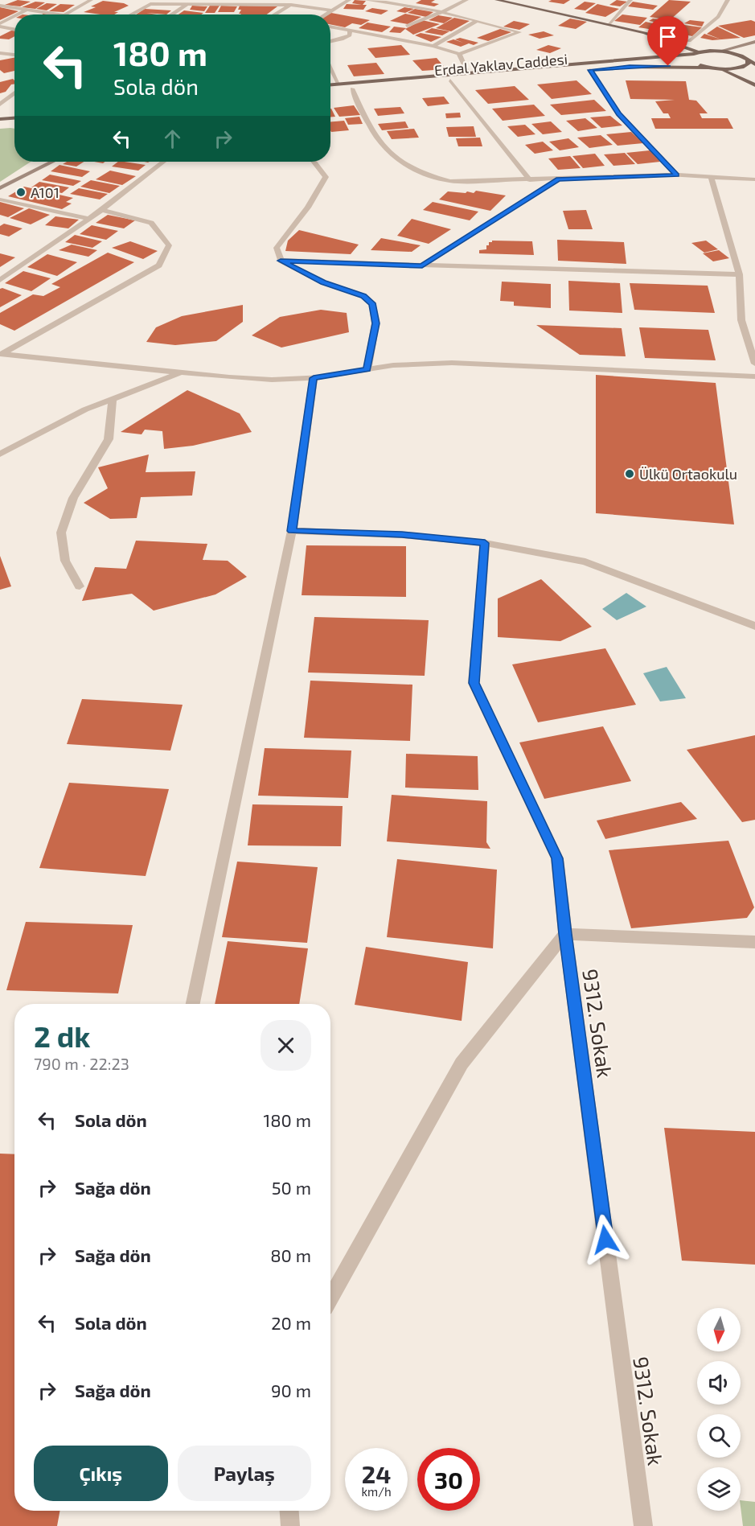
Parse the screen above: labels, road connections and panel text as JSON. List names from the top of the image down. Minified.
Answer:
{"streets":{"main road":["Erdal Yaklav Caddesi"],"street":["9312. Sokak"]},"places":["A101","Ülkü Ortaokulu"],"north":"bottom","page":{"turn":["180 m","Sola dön"],"heading":["2 dk","790 m · 22:23"],"list":[{"name":"Sola dön","value":"180 m"},{"name":"Sağa dön","value":"50 m"},{"name":"Sağa dön","value":"80 m"},{"name":"Sola dön","value":"20 m"},{"name":"Sağa dön","value":"90 m"}],"buttons":["Çıkış","Paylaş"],"speed":"24 km/h","limit":"30"}}
